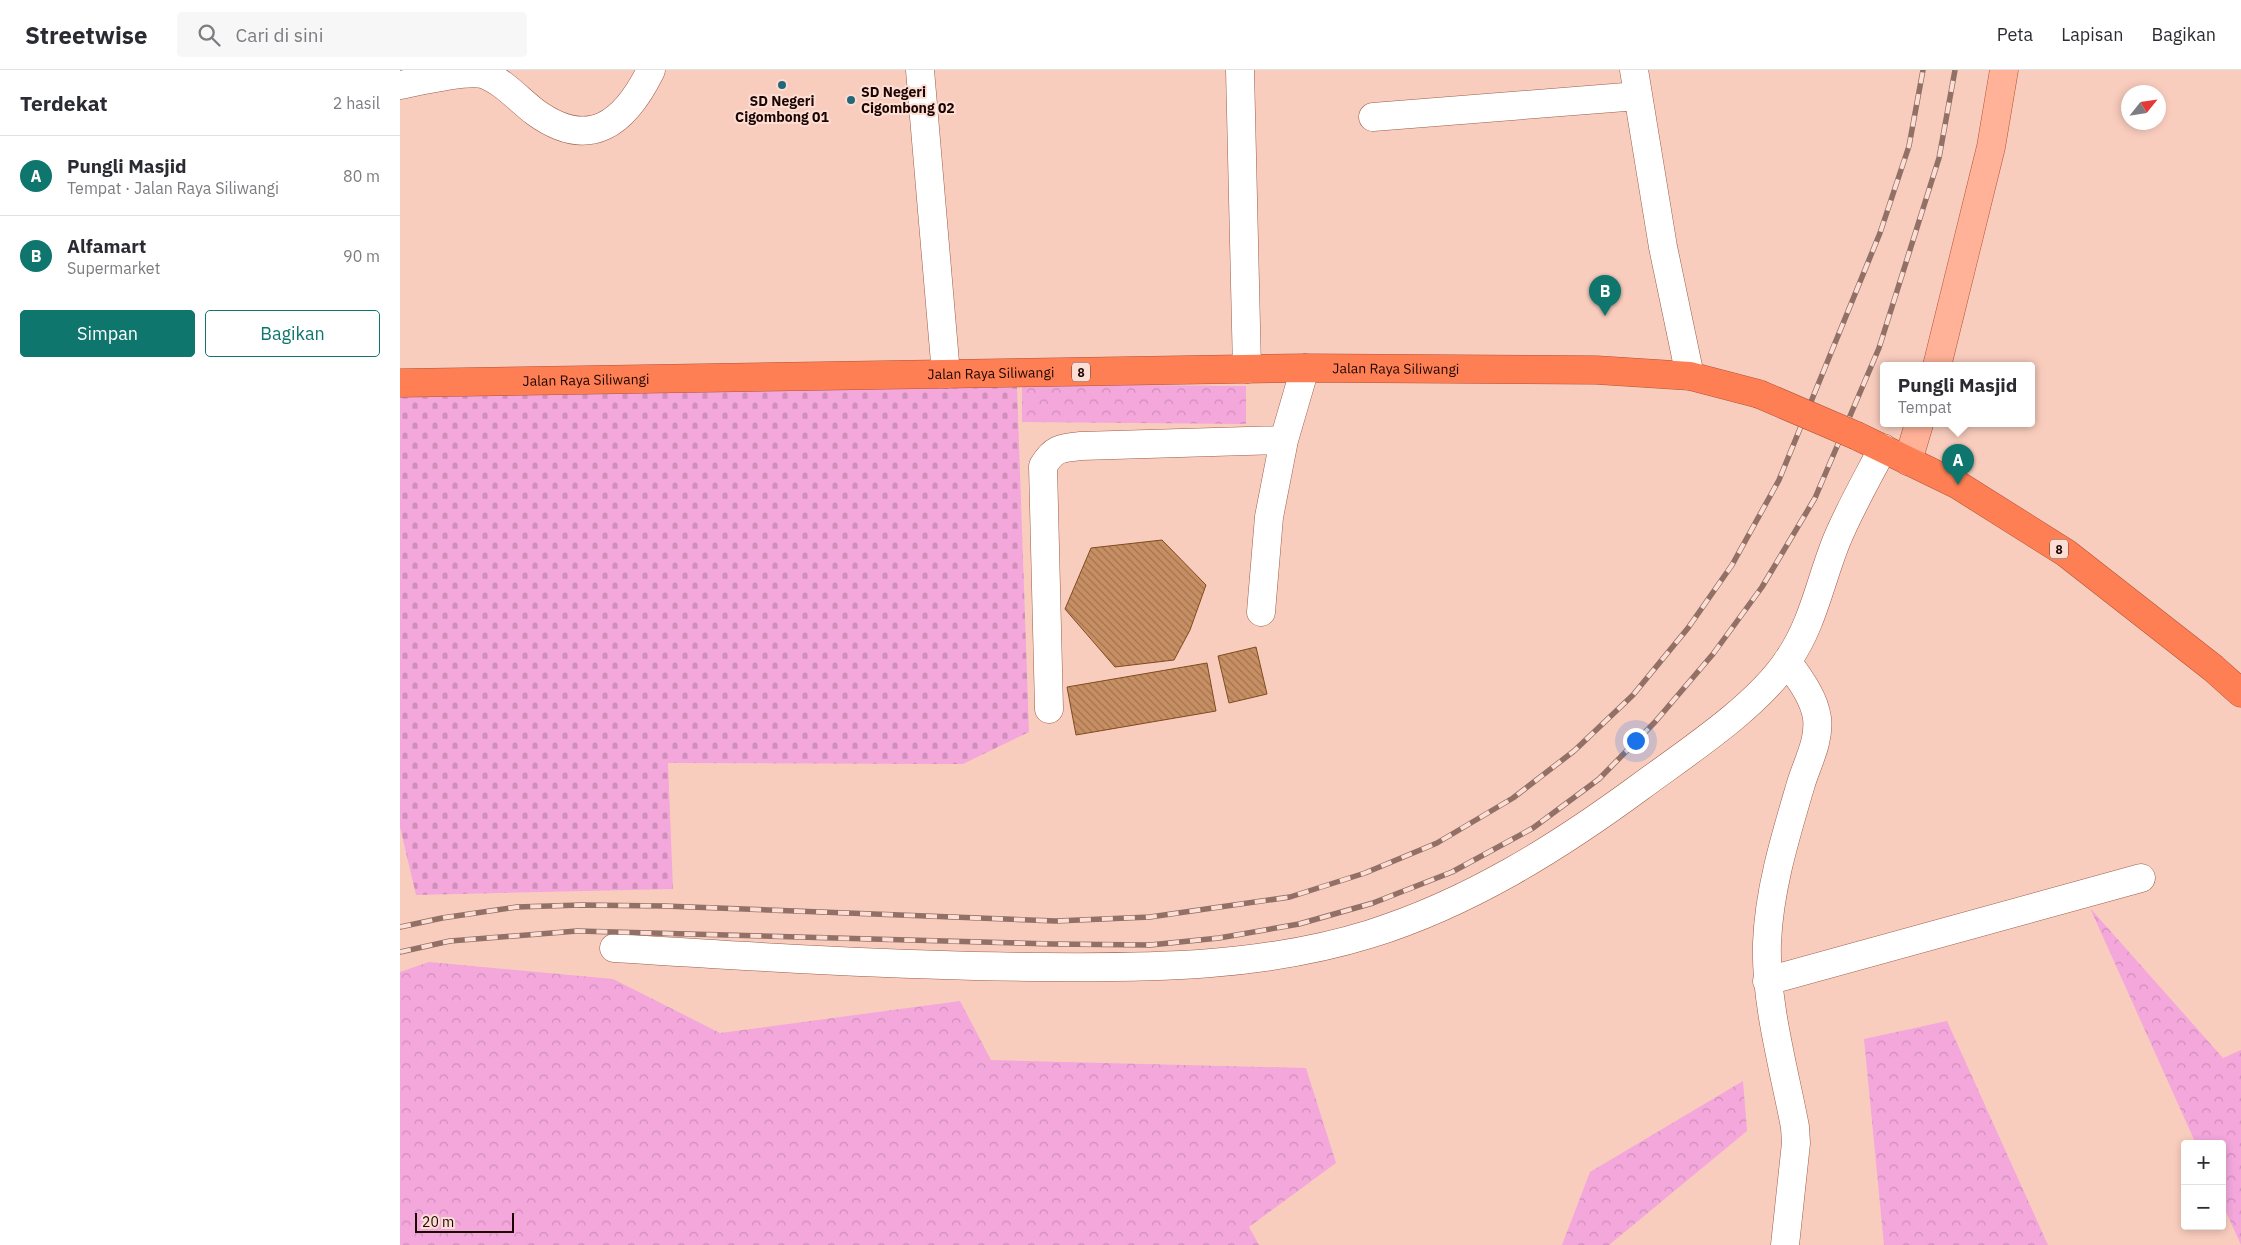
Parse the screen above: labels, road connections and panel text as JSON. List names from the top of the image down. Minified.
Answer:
{"streets":{"highway":["Jalan Raya Siliwangi","8"]},"crossings":[["Jalan Raya Siliwangi","8"]],"places":["SD Negeri Cigombong 01","SD Negeri Cigombong 02"],"scale_bar":"20 m","north":"top right","page":{"header":"Streetwise","search":"Cari di sini","nav":["Peta","Lapisan","Bagikan"],"heading":["Terdekat","2 hasil"],"list":[{"mark":"A","name":"Pungli Masjid","note":"Tempat · Jalan Raya Siliwangi","value":"80 m"},{"mark":"B","name":"Alfamart","note":"Supermarket","value":"90 m"}],"pins":["B","A"],"buttons":["Simpan","Bagikan"],"popup":["Pungli Masjid","Tempat"],"map_buttons":["+","−"],"scale":"20 m"}}
